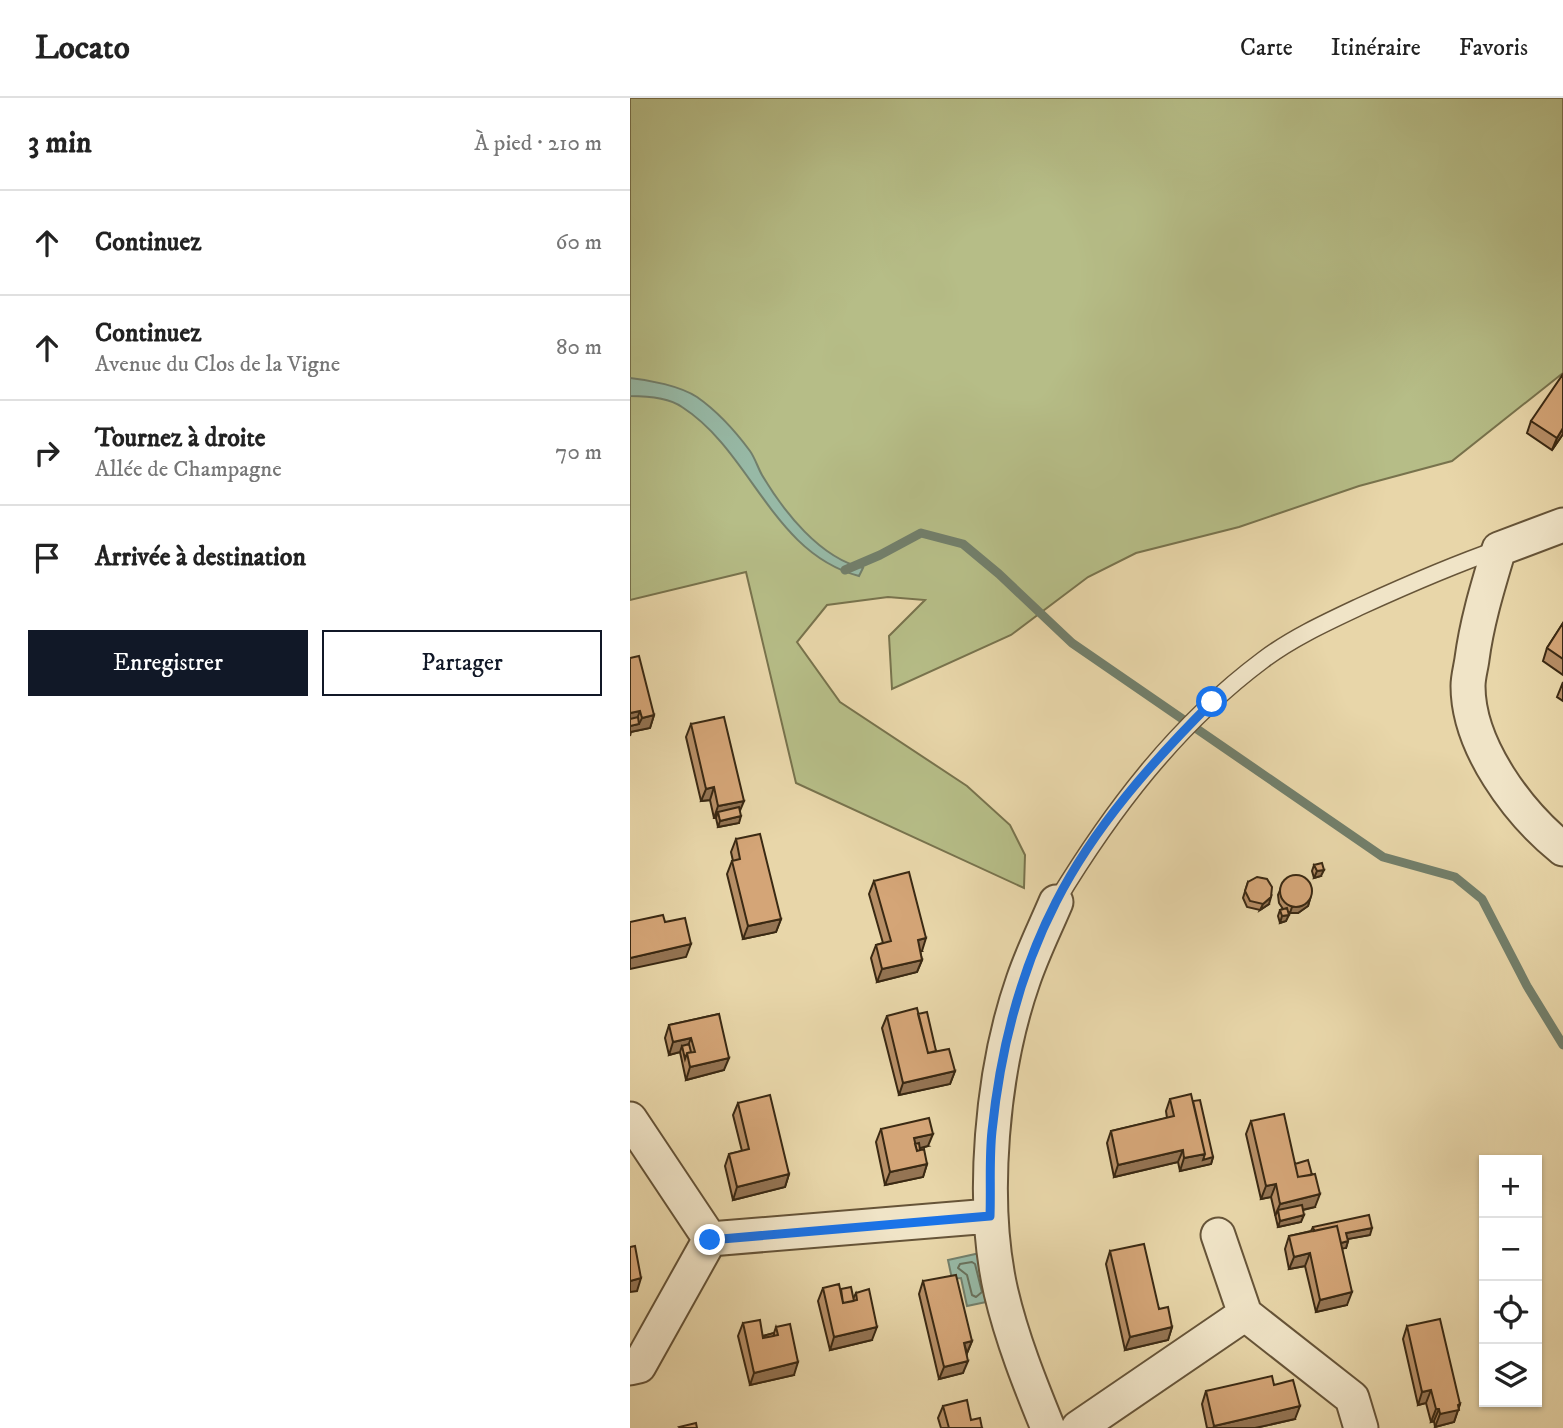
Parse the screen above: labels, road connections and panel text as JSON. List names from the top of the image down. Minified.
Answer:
{"page":{"header":"Locato","nav":["Carte","Itinéraire","Favoris"],"heading":["3 min","À pied · 210 m"],"list":[["Continuez","60 m"],["Continuez","Avenue du Clos de la Vigne","80 m"],["Tournez à droite","Allée de Champagne","70 m"],"Arrivée à destination"],"buttons":["Enregistrer","Partager"],"map_buttons":["+","−"]}}
